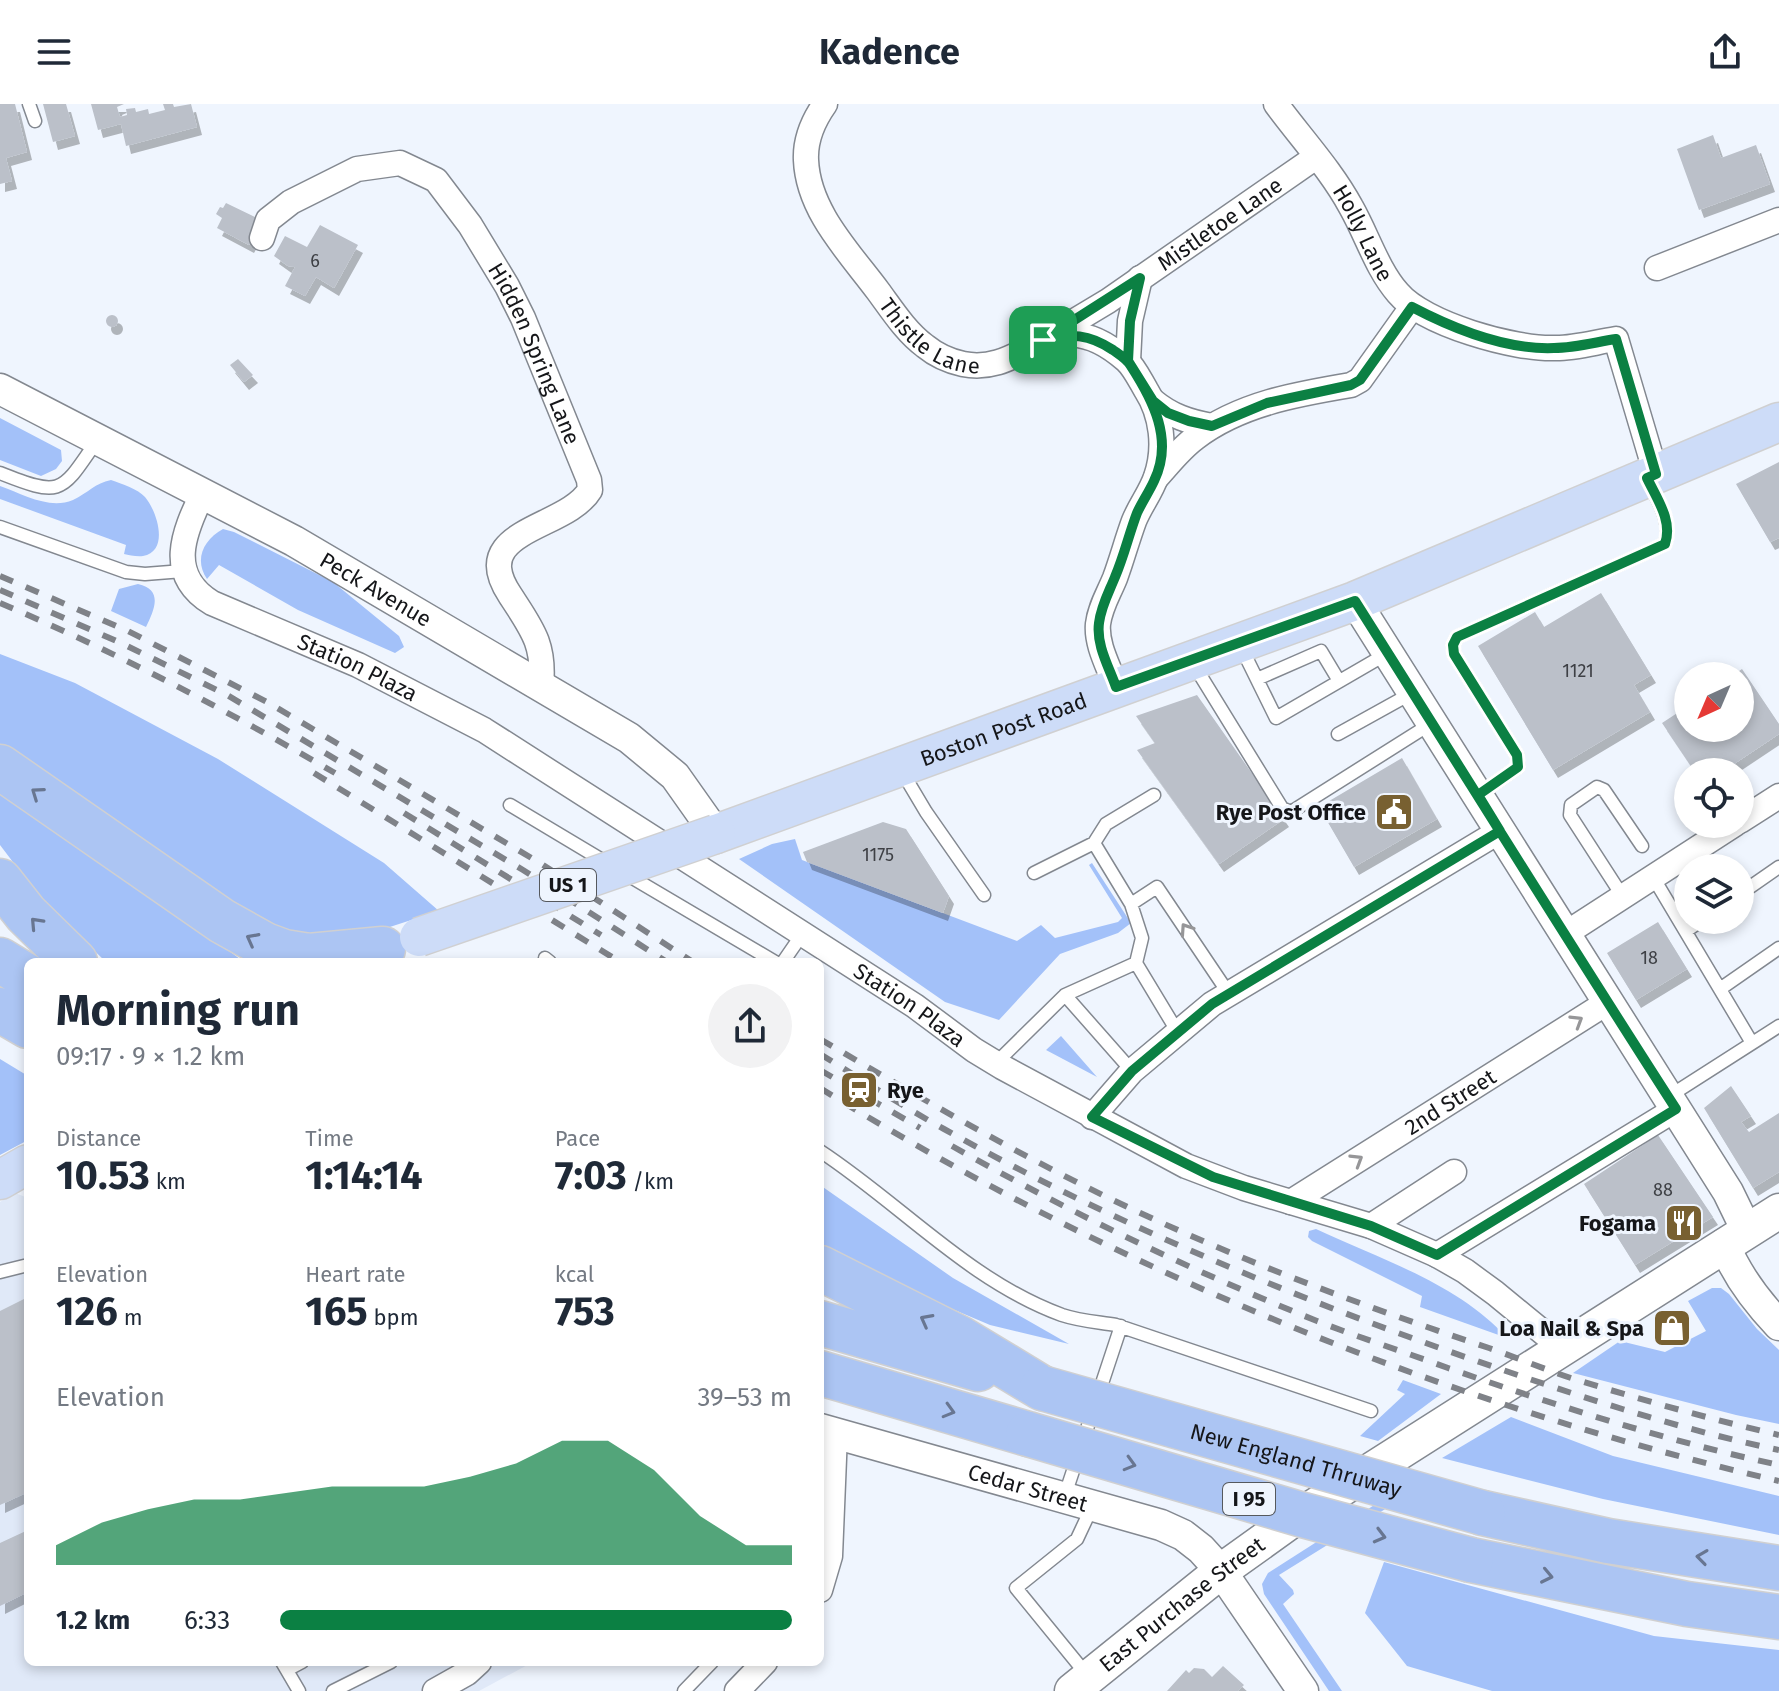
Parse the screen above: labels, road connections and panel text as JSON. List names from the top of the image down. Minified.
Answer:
{"streets":{"highway":["New England Thruway","I 95"],"main road":["Boston Post Road","US 1","East Purchase Street"],"street":["Mistletoe Lane","Holly Lane","Thistle Lane","Hidden Spring Lane","Peck Avenue","Station Plaza","2nd Street","Cedar Street"]},"crossings":[["Mistletoe Lane","Holly Lane"],["Mistletoe Lane","Thistle Lane"],["Holly Lane","Boston Post Road"],["Thistle Lane","Boston Post Road"],["Hidden Spring Lane","Peck Avenue"],["Peck Avenue","Boston Post Road"],["Station Plaza","2nd Street"],["Station Plaza","East Purchase Street"],["Cedar Street","East Purchase Street"]],"places":{"public building":["Rye Post Office"],"station":["Rye"],"restaurant":["Fogama"],"shop":["Loa Nail & Spa"]},"house_numbers":["6","1121","1175","18","88"],"north":"bottom left","page":{"header":"Kadence","heading":["Morning run","09:17 · 9 × 1.2 km"],"stats":[["Distance","10.53 km"],["Time","1:14:14"],["Pace","7:03 /km"],["Elevation","126 m"],["Heart rate","165 bpm"],["kcal","753"]],"chart":["Elevation","39–53 m"],"list":[{"name":"1.2 km","note":"6:33"}]}}
